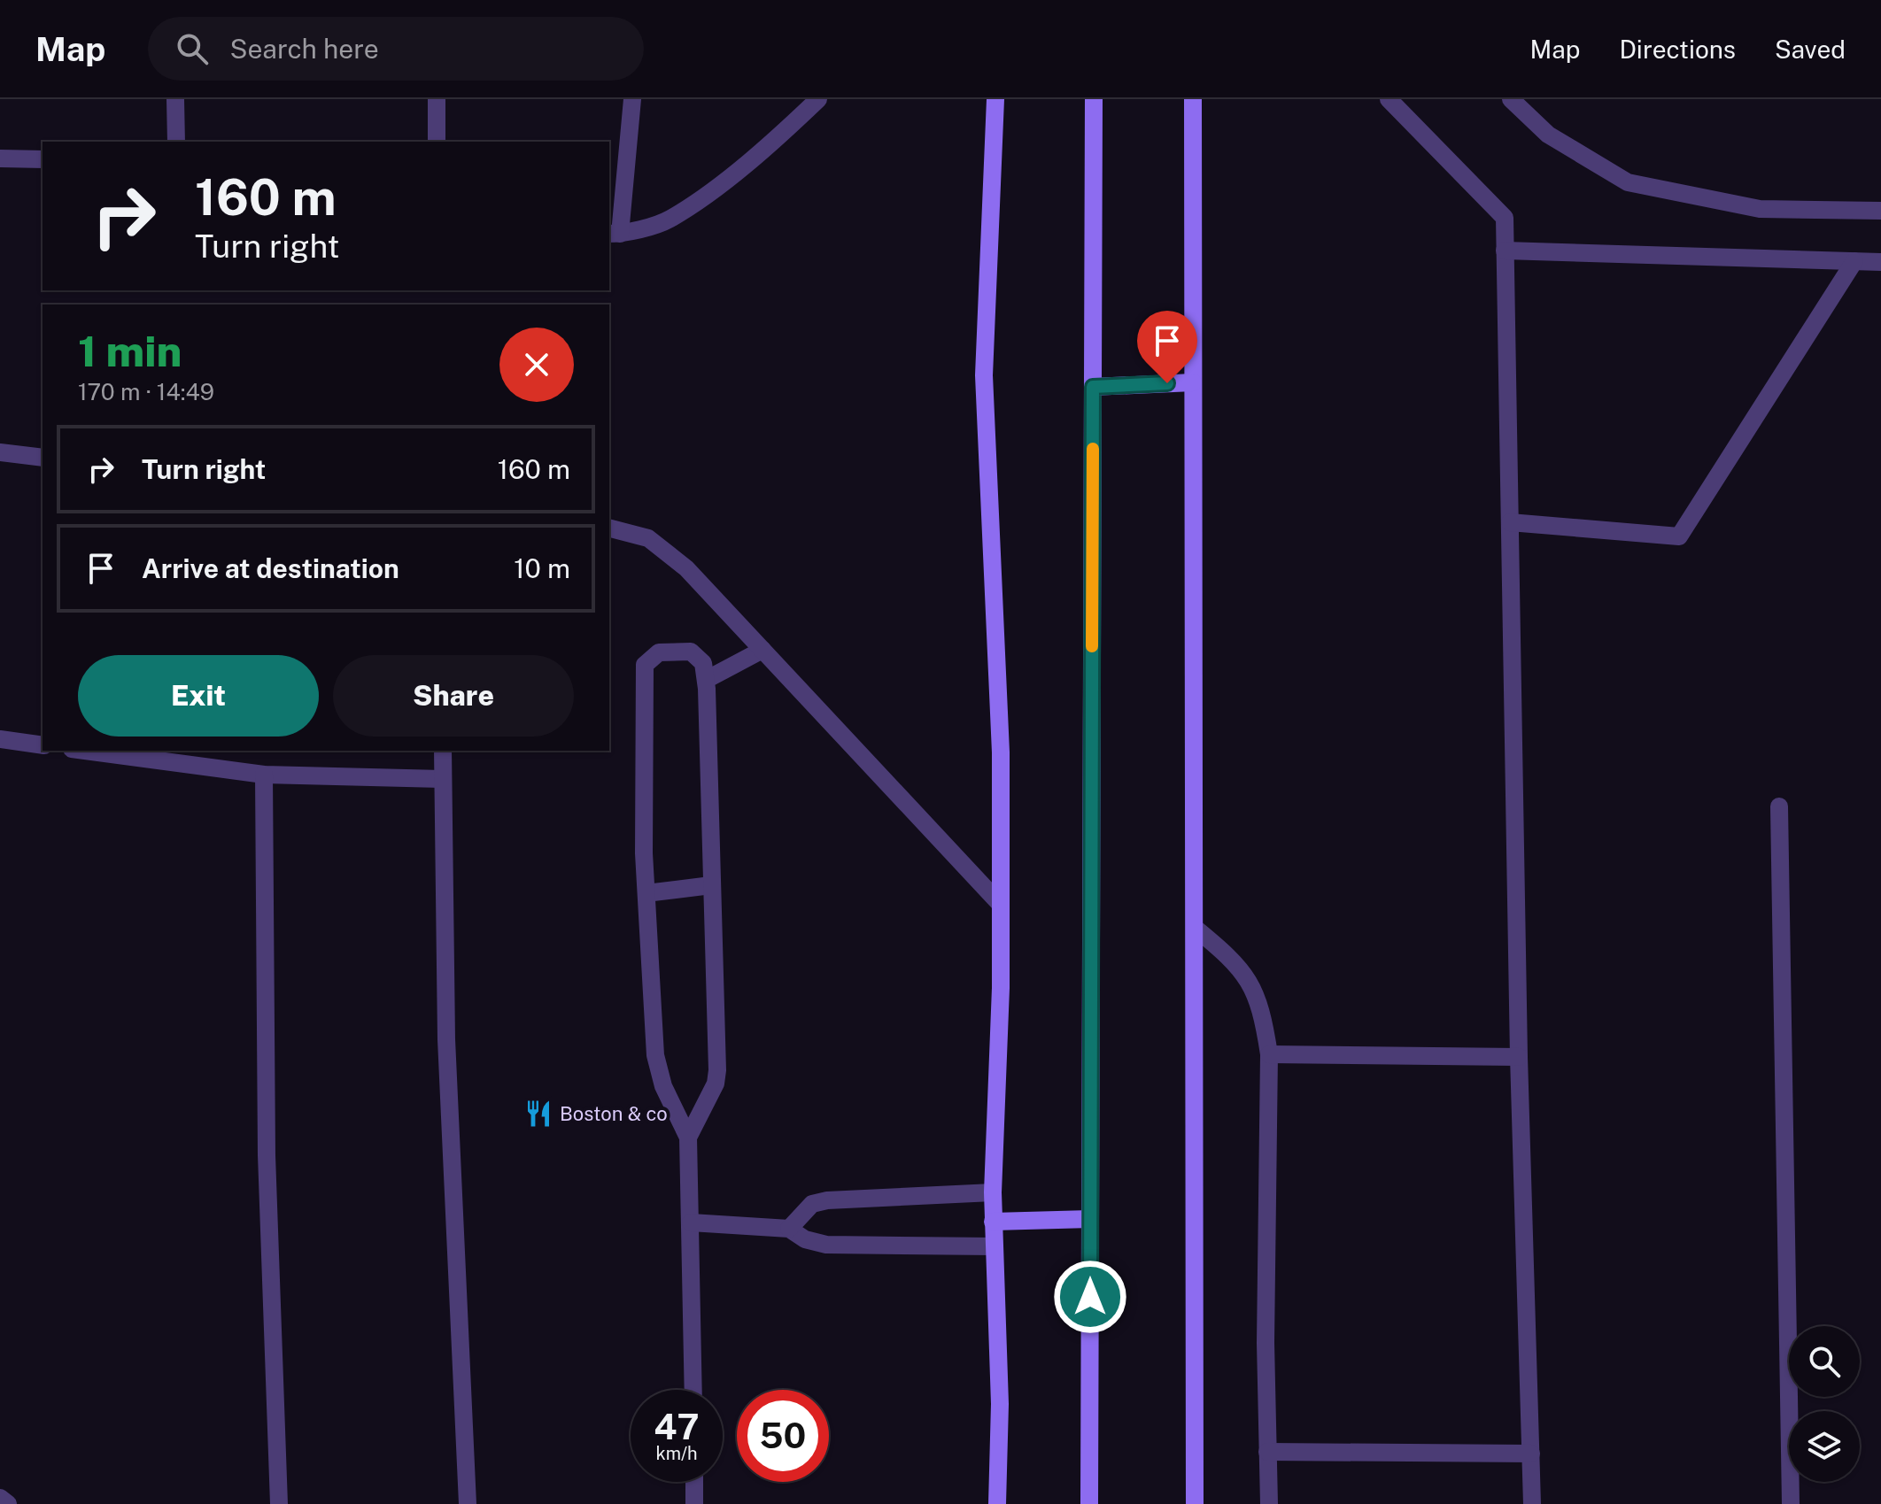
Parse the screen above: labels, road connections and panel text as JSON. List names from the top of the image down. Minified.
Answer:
{"places":{"restaurant":["Boston & co"]},"page":{"header":"Map","search":"Search here","nav":["Map","Directions","Saved"],"turn":["160 m","Turn right"],"heading":["1 min","170 m · 14:49"],"list":[{"name":"Turn right","value":"160 m"},{"name":"Arrive at destination","value":"10 m"}],"buttons":["Exit","Share"],"speed":"47 km/h","limit":"50"}}
